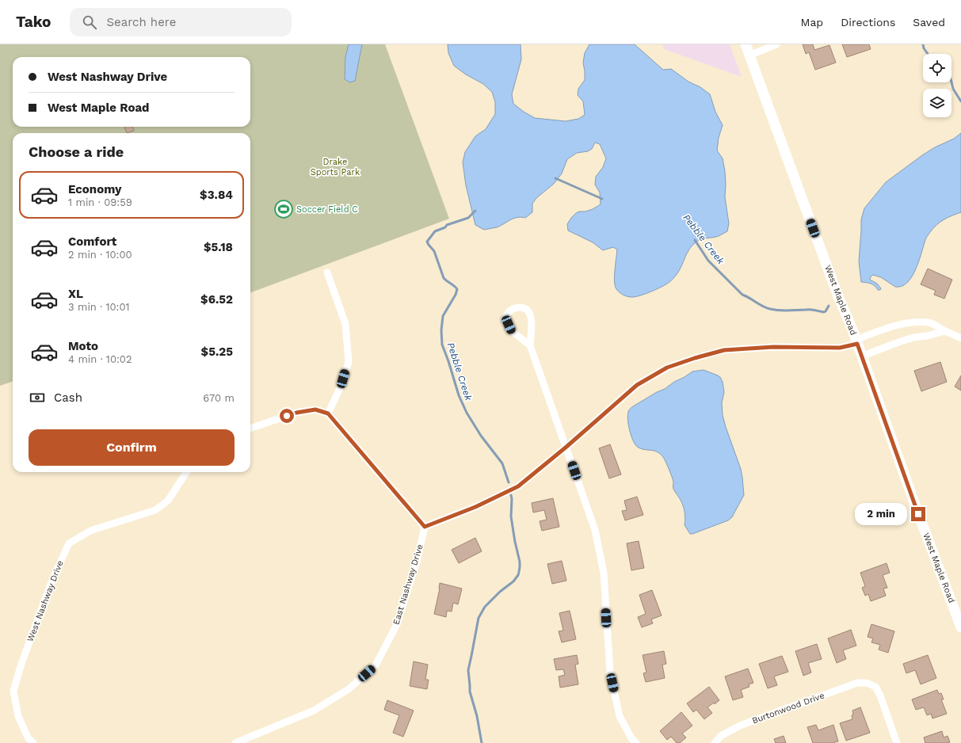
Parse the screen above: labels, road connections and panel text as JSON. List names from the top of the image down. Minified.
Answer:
{"streets":{"main road":["West Maple Road"],"street":["East Nashway Drive","West Nashway Drive","Burtonwood Drive"]},"water":["Pebble Creek"],"parks":["Drake Sports Park"],"places":{"sports":["Soccer Field C"]},"page":{"header":"Tako","search":"Search here","nav":["Map","Directions","Saved"],"banner":["West Nashway Drive","West Maple Road"],"heading":"Choose a ride","list":[{"name":"Economy","note":"1 min · 09:59","value":"$3.84"},{"name":"Comfort","note":"2 min · 10:00","value":"$5.18"},{"name":"XL","note":"3 min · 10:01","value":"$6.52"},{"name":"Moto","note":"4 min · 10:02","value":"$5.25"}],"pay":["Cash","670 m"],"buttons":"Confirm","bubble":"2 min"}}
